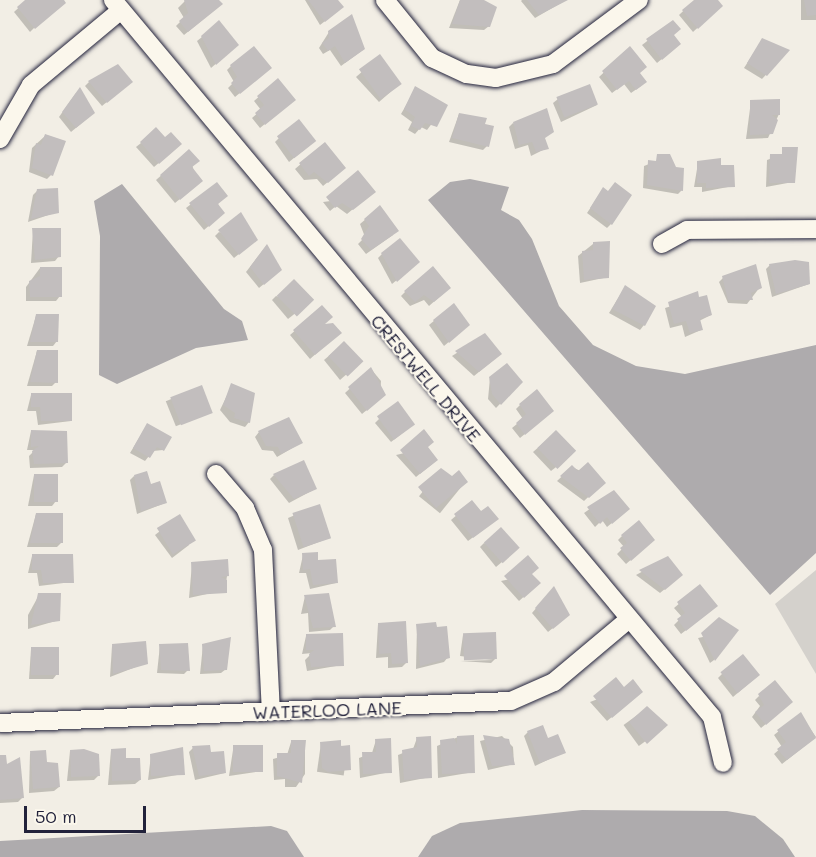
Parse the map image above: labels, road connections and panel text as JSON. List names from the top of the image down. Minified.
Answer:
{"streets":{"street":["CRESTWELL DRIVE","WATERLOO LANE"]},"crossings":[["CRESTWELL DRIVE","WATERLOO LANE"]],"scale_bar":"50 m"}
